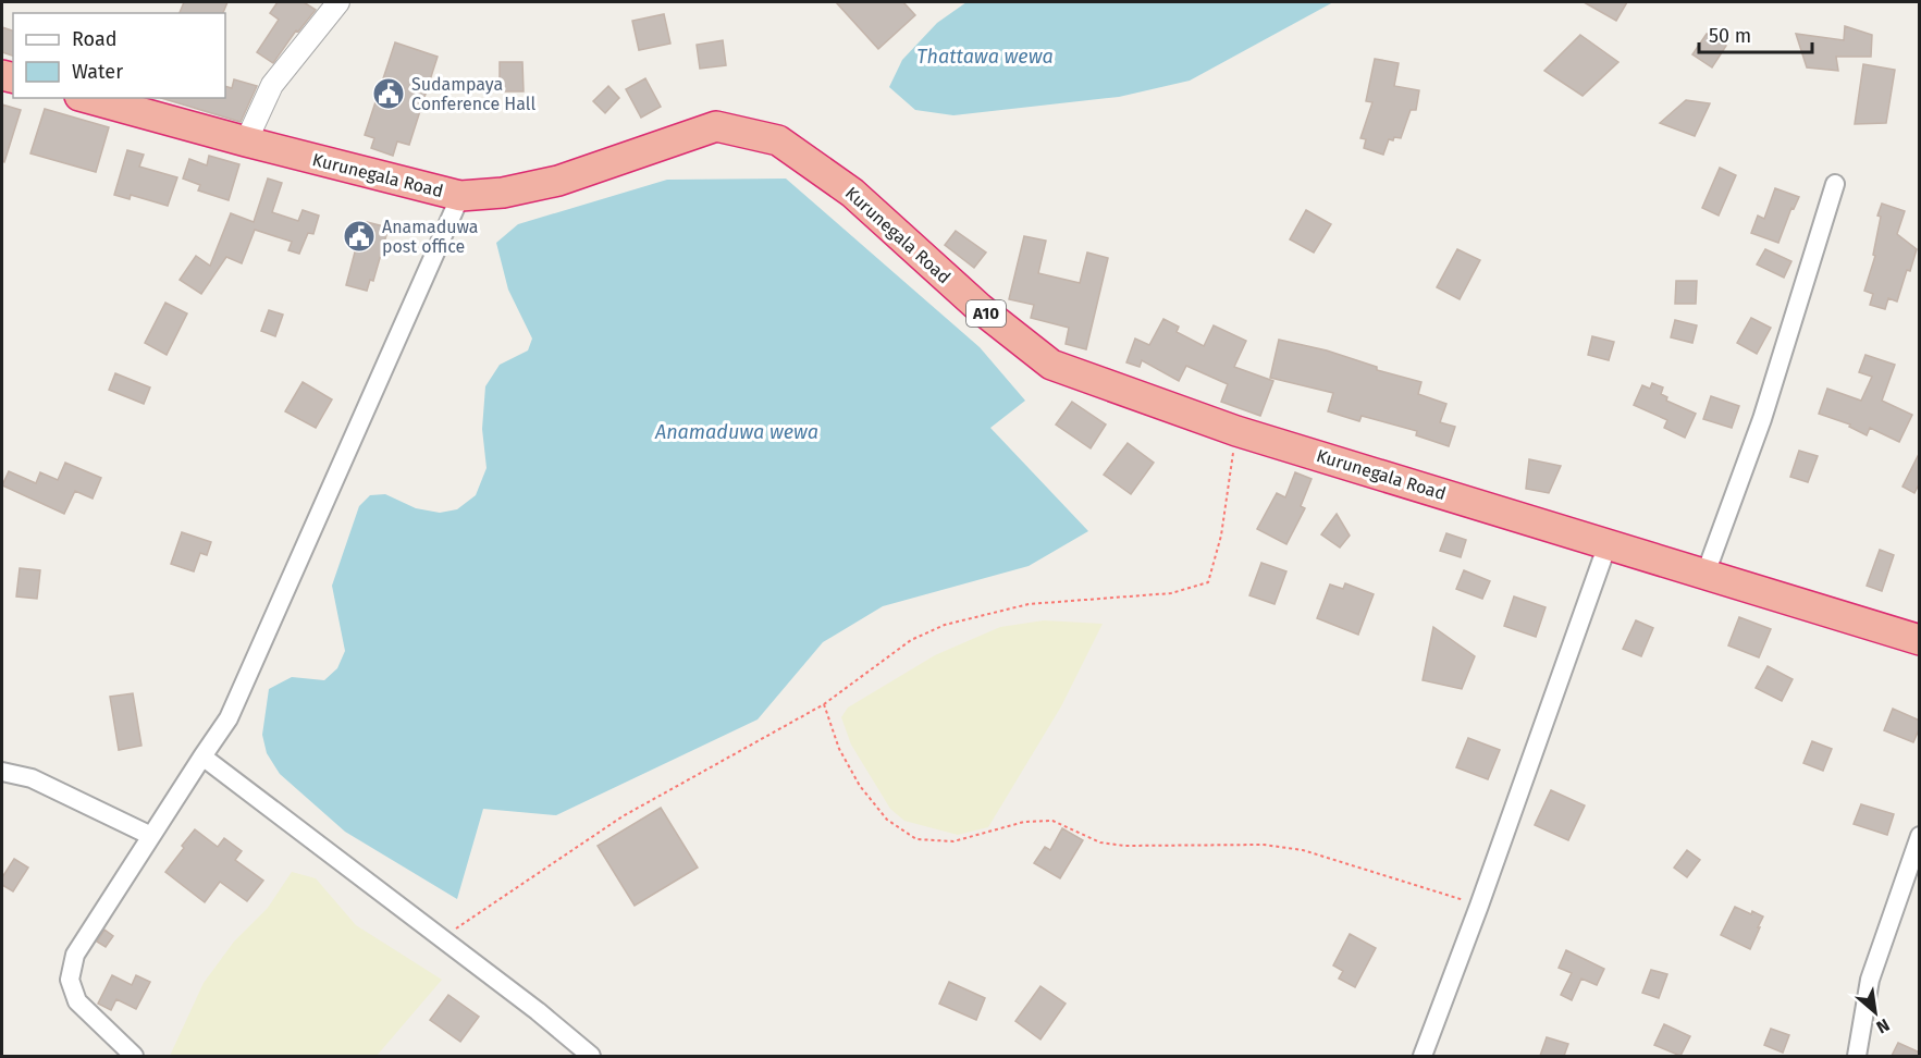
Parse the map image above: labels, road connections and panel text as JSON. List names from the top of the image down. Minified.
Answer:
{"streets":{"highway":["Kurunegala Road","A10"]},"water":["Thattawa wewa","Anamaduwa wewa"],"places":{"public building":["Sudampaya Conference Hall","Anamaduwa post office"]},"legend":["Road","Water"],"scale_bar":"50 m","north":"bottom right"}
